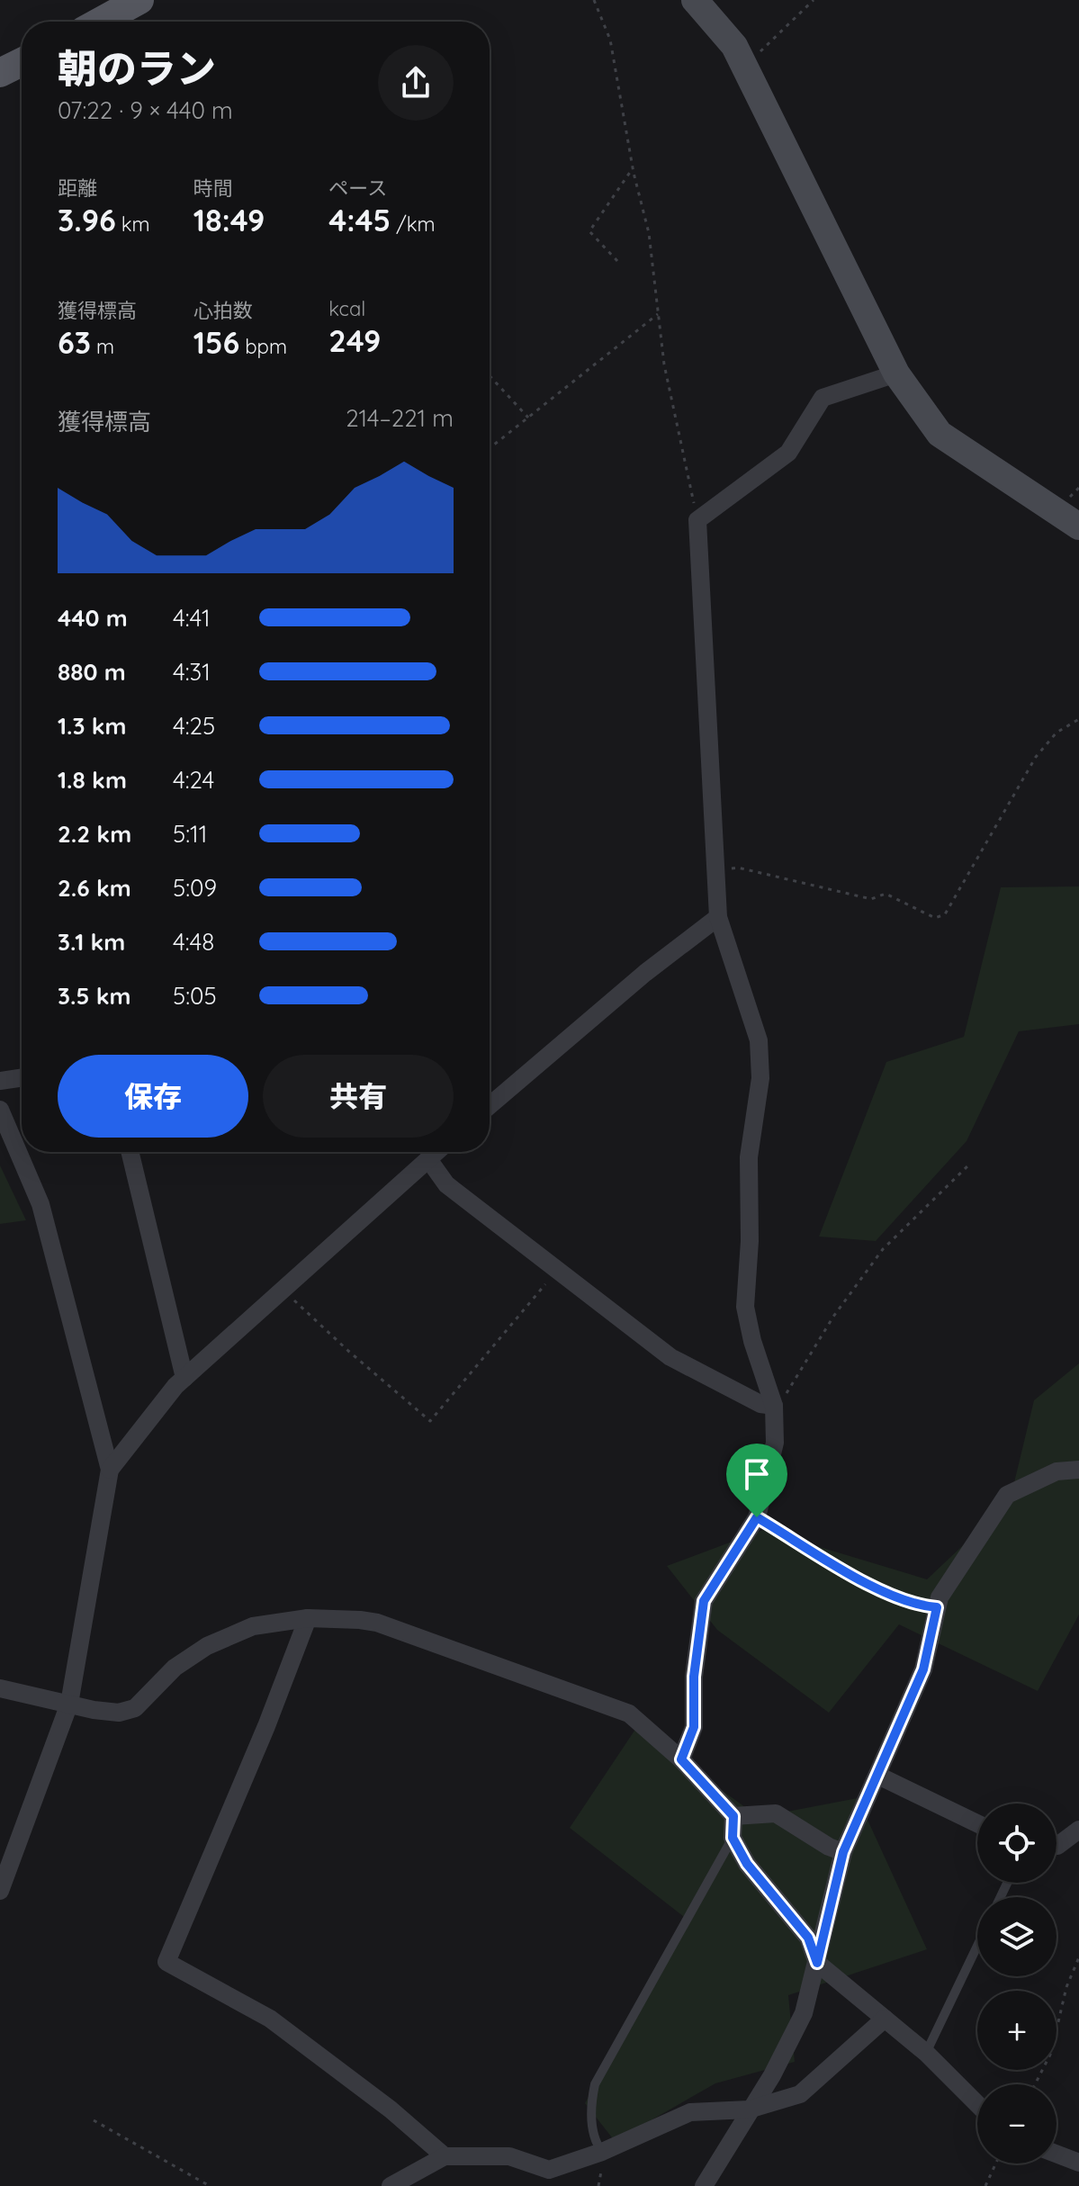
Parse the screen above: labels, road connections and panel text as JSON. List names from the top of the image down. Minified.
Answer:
{"page":{"heading":["朝のラン","07:22 · 9 × 440 m"],"stats":[["距離","3.96 km"],["時間","18:49"],["ペース","4:45 /km"],["獲得標高","63 m"],["心拍数","156 bpm"],["kcal","249"]],"chart":["獲得標高","214–221 m"],"list":[{"name":"440 m","note":"4:41"},{"name":"880 m","note":"4:31"},{"name":"1.3 km","note":"4:25"},{"name":"1.8 km","note":"4:24"},{"name":"2.2 km","note":"5:11"},{"name":"2.6 km","note":"5:09"},{"name":"3.1 km","note":"4:48"},{"name":"3.5 km","note":"5:05"}],"buttons":["保存","共有"],"map_buttons":["+","−"]}}
